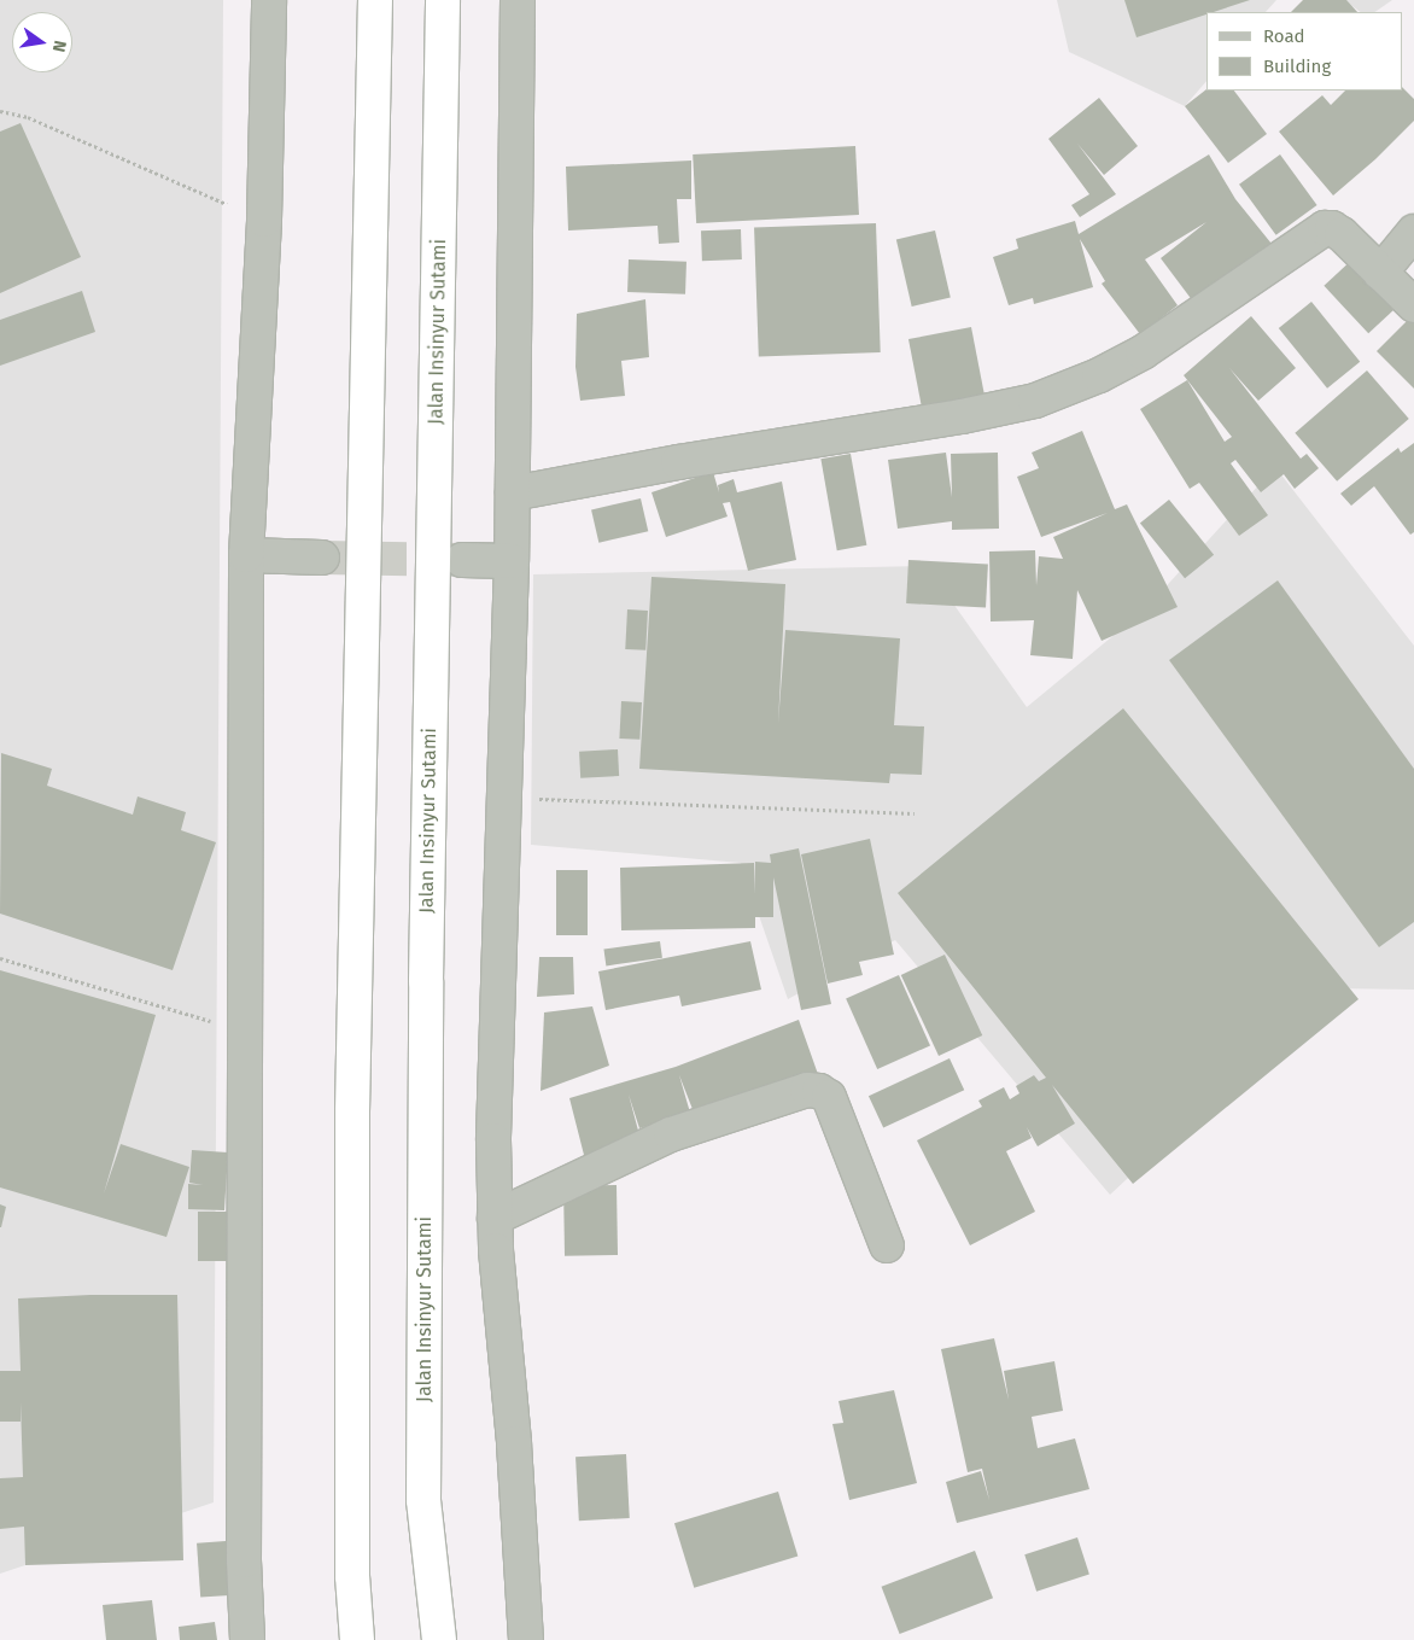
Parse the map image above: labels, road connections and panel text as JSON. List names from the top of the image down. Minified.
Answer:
{"streets":{"highway":["Jalan Insinyur Sutami"]},"legend":["Road","Building"],"north":"right"}
